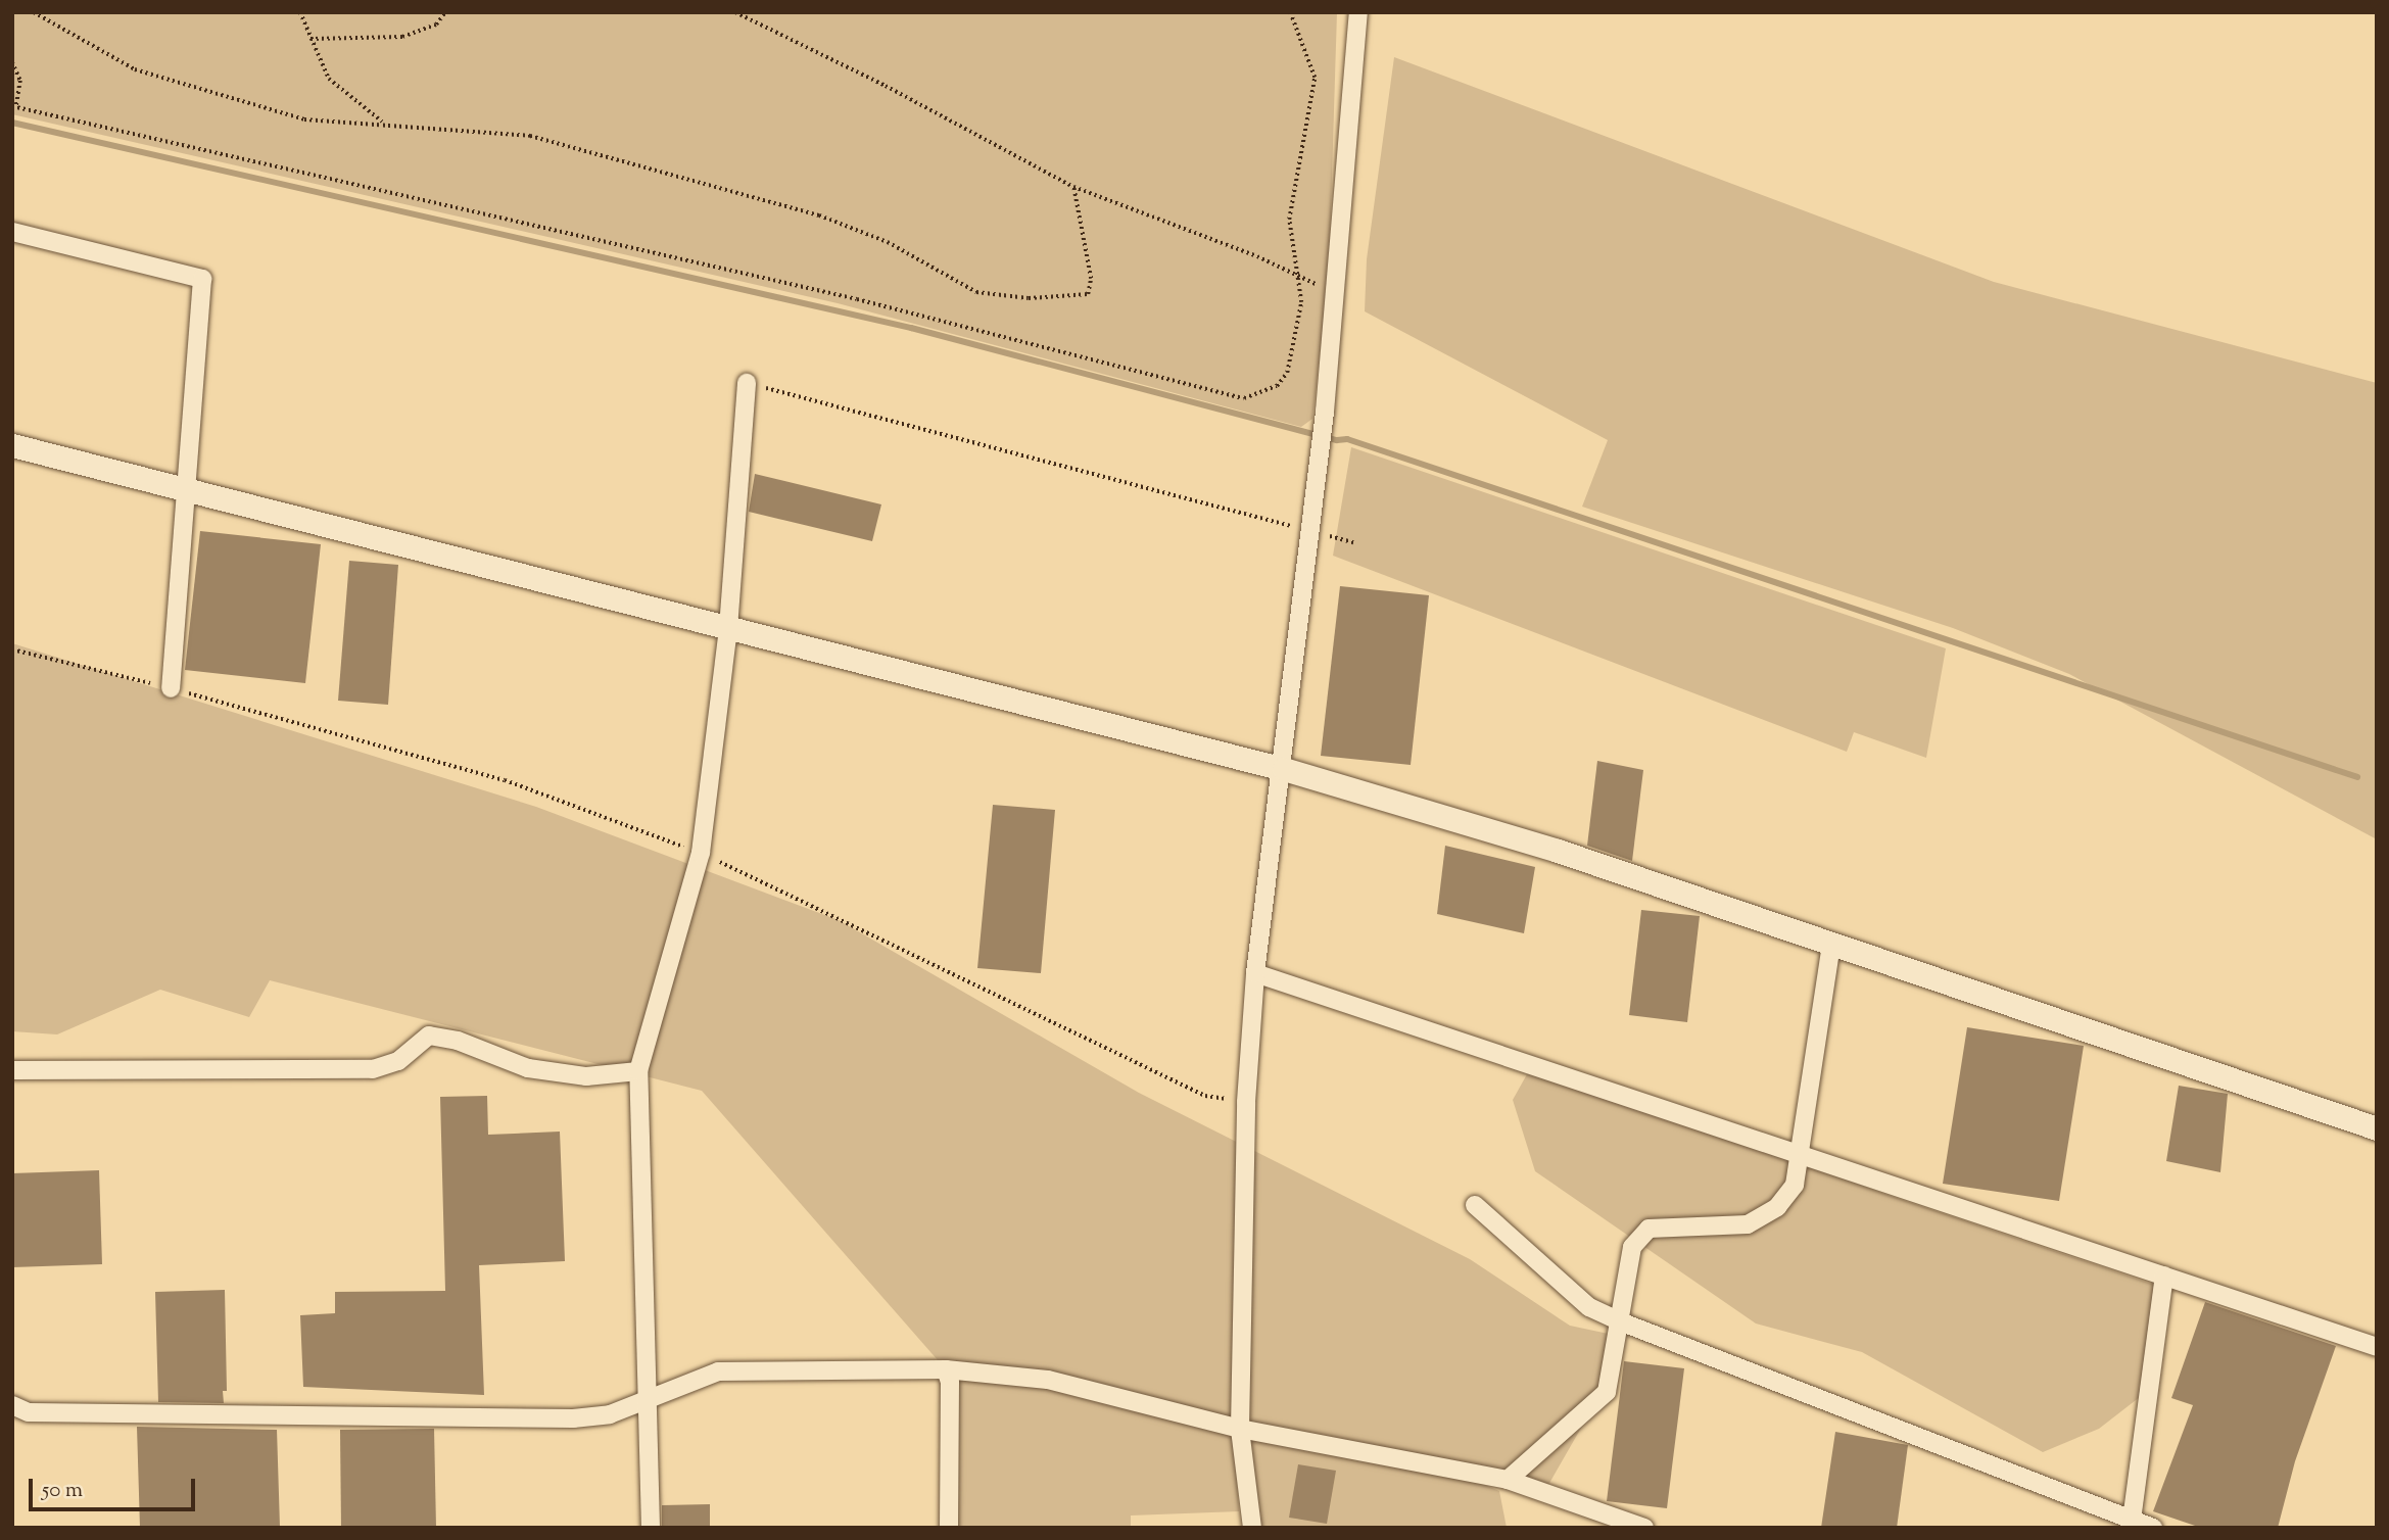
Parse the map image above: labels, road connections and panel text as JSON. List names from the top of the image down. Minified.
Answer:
{"scale_bar":"50 m"}
